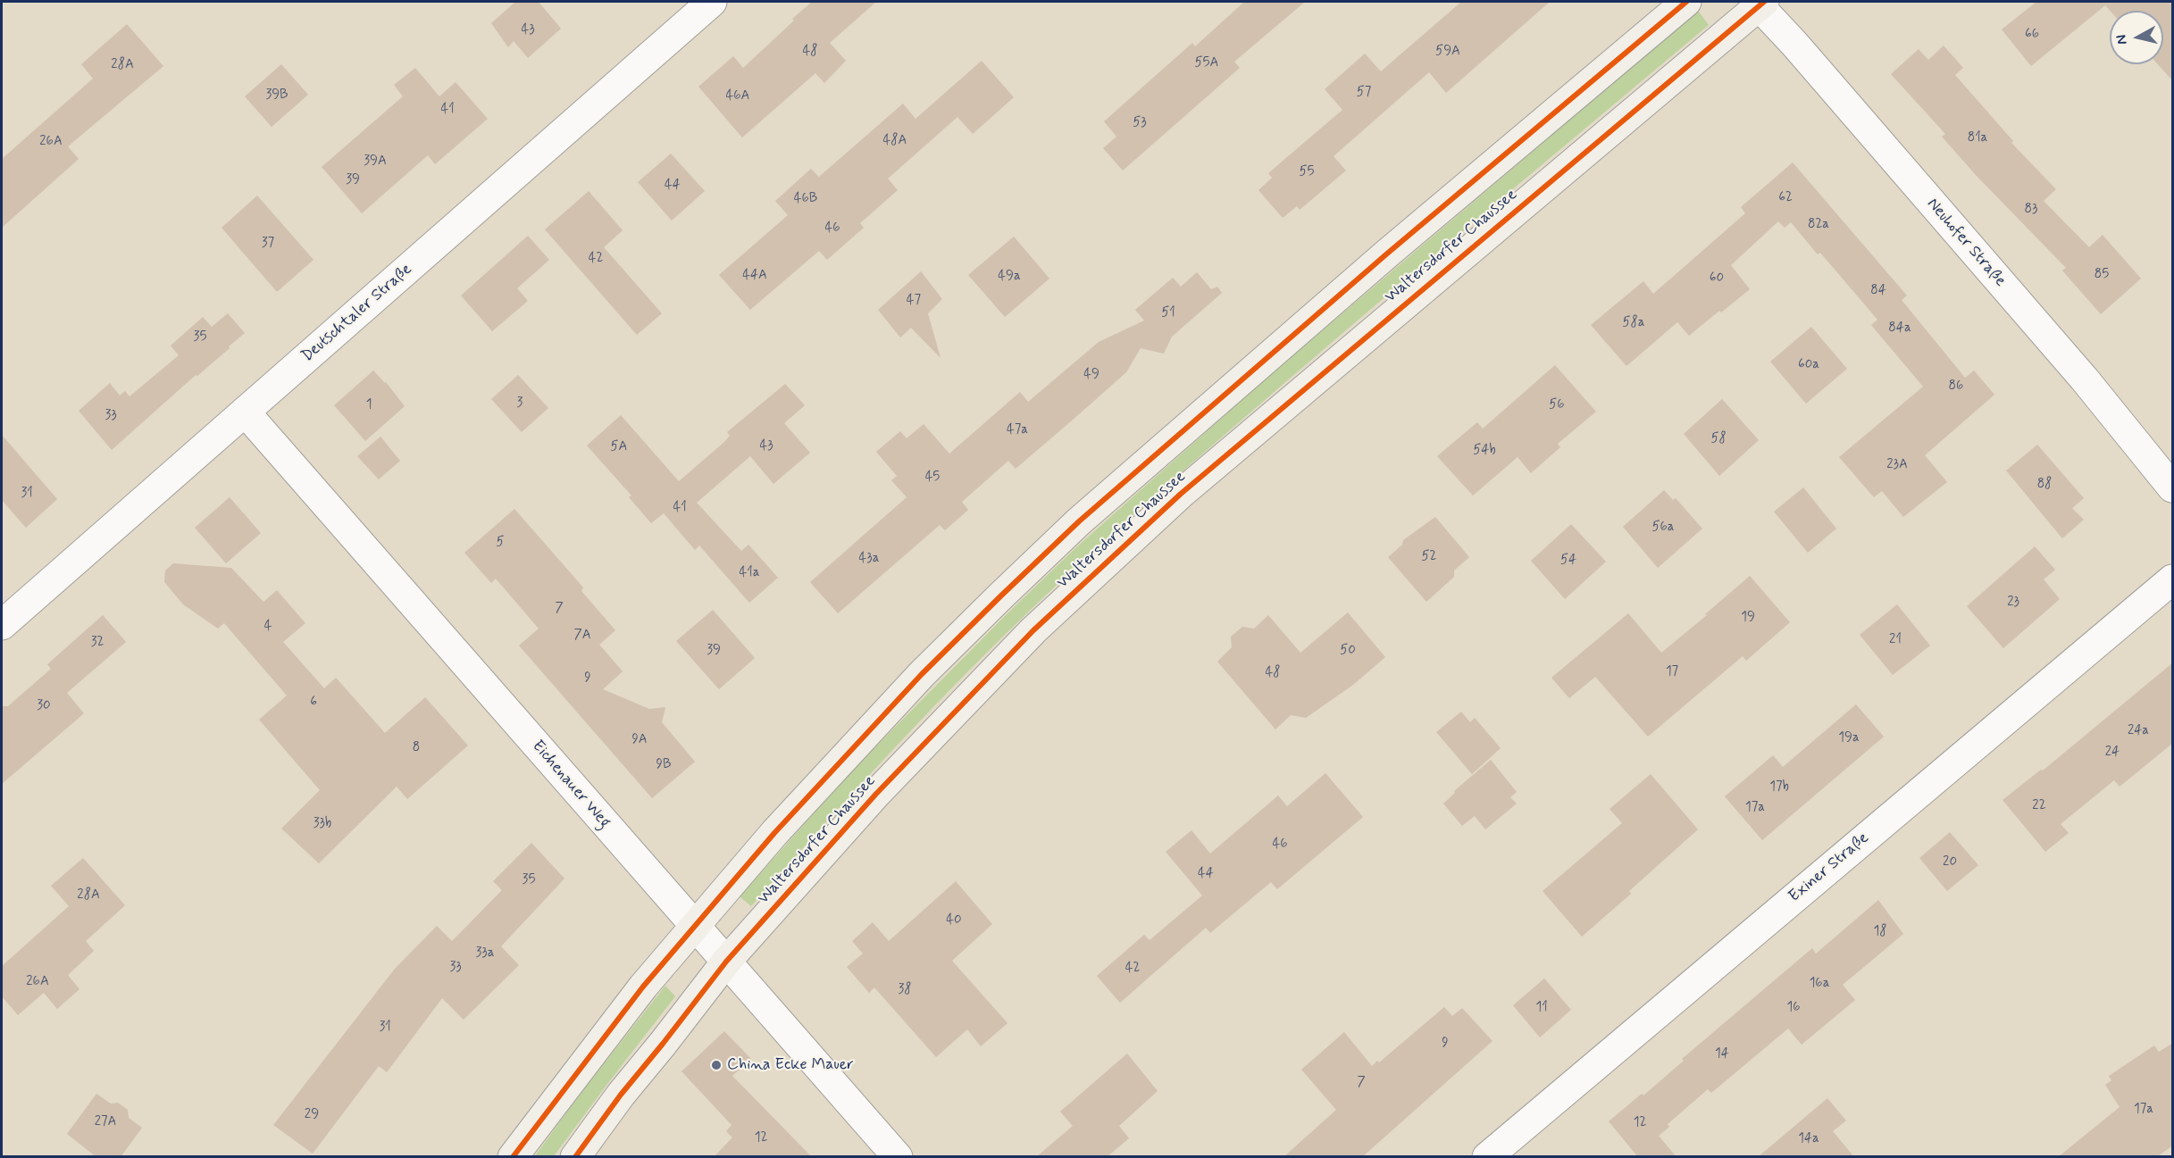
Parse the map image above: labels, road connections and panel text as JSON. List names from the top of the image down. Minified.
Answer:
{"streets":{"main road":["Waltersdorfer Chaussee"],"street":["Neuhofer Straße","Deutschtaler Straße","Eichenauer Weg","Exiner Straße"]},"crossings":[["Neuhofer Straße","Waltersdorfer Chaussee"],["Waltersdorfer Chaussee","Eichenauer Weg"],["Deutschtaler Straße","Eichenauer Weg"]],"places":["China Ecke Mauer"],"house_numbers":["43","66","48","59A","55A","28A","57","39B","46A","41","53","81a","48A","26A","39A","55","39","44","62","46B","83","82a","46","37","42","85","44A","49a","60","84","47","51","58a","84a","35","60a","49","86","3","1","56","33","47a","58","43","5A","54b","23A","45","88","31","41","56a","5","52","43a","54","41a","23","7","19","4","7A","21","32","39","50","17","48","9","6","30","24a","19a","9A","8","24","9B","17b","22","17a","33b","46","20","44","35","28A","40","18","33a","33","42","26A","16a","38","11","16","31","9","14","7","17a","29","27A","12","12","14a"],"north":"left"}
